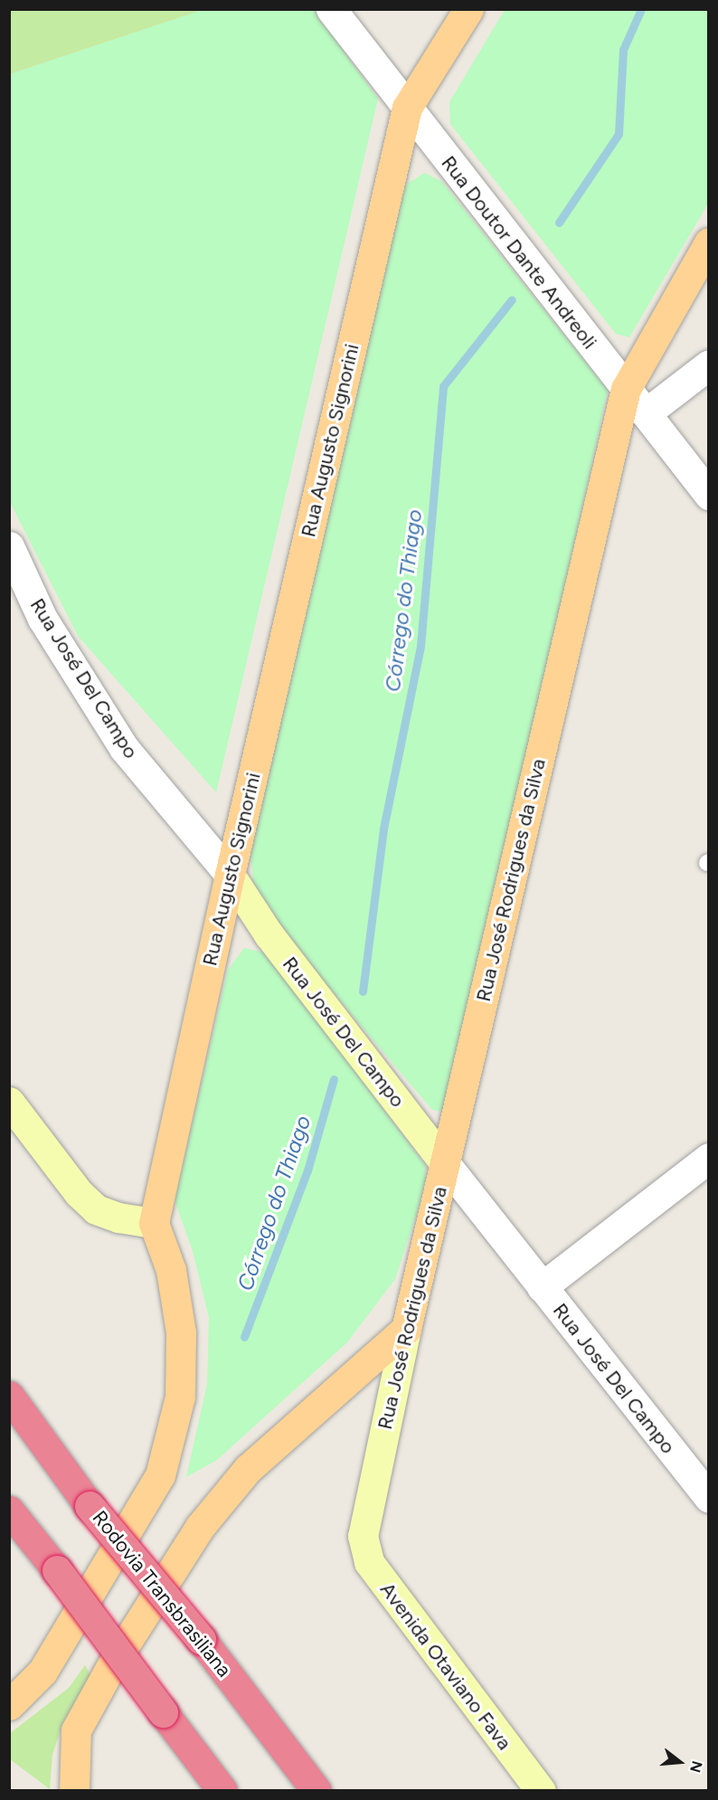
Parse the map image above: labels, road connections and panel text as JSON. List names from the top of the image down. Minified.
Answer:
{"streets":{"highway":["Rodovia Transbrasiliana"],"main road":["Rua Augusto Signorini","Rua José Rodrigues da Silva"],"street":["Rua Doutor Dante Andreoli","Rua José Del Campo","Avenida Otaviano Fava"]},"crossings":[["Rua Doutor Dante Andreoli","Rua Augusto Signorini"],["Rua Doutor Dante Andreoli","Rua José Rodrigues da Silva"],["Rua Augusto Signorini","Rua José Del Campo"],["Rua José Del Campo","Rua José Rodrigues da Silva"],["Rua José Rodrigues da Silva","Avenida Otaviano Fava"]],"water":["Córrego do Thiago"],"north":"right"}
